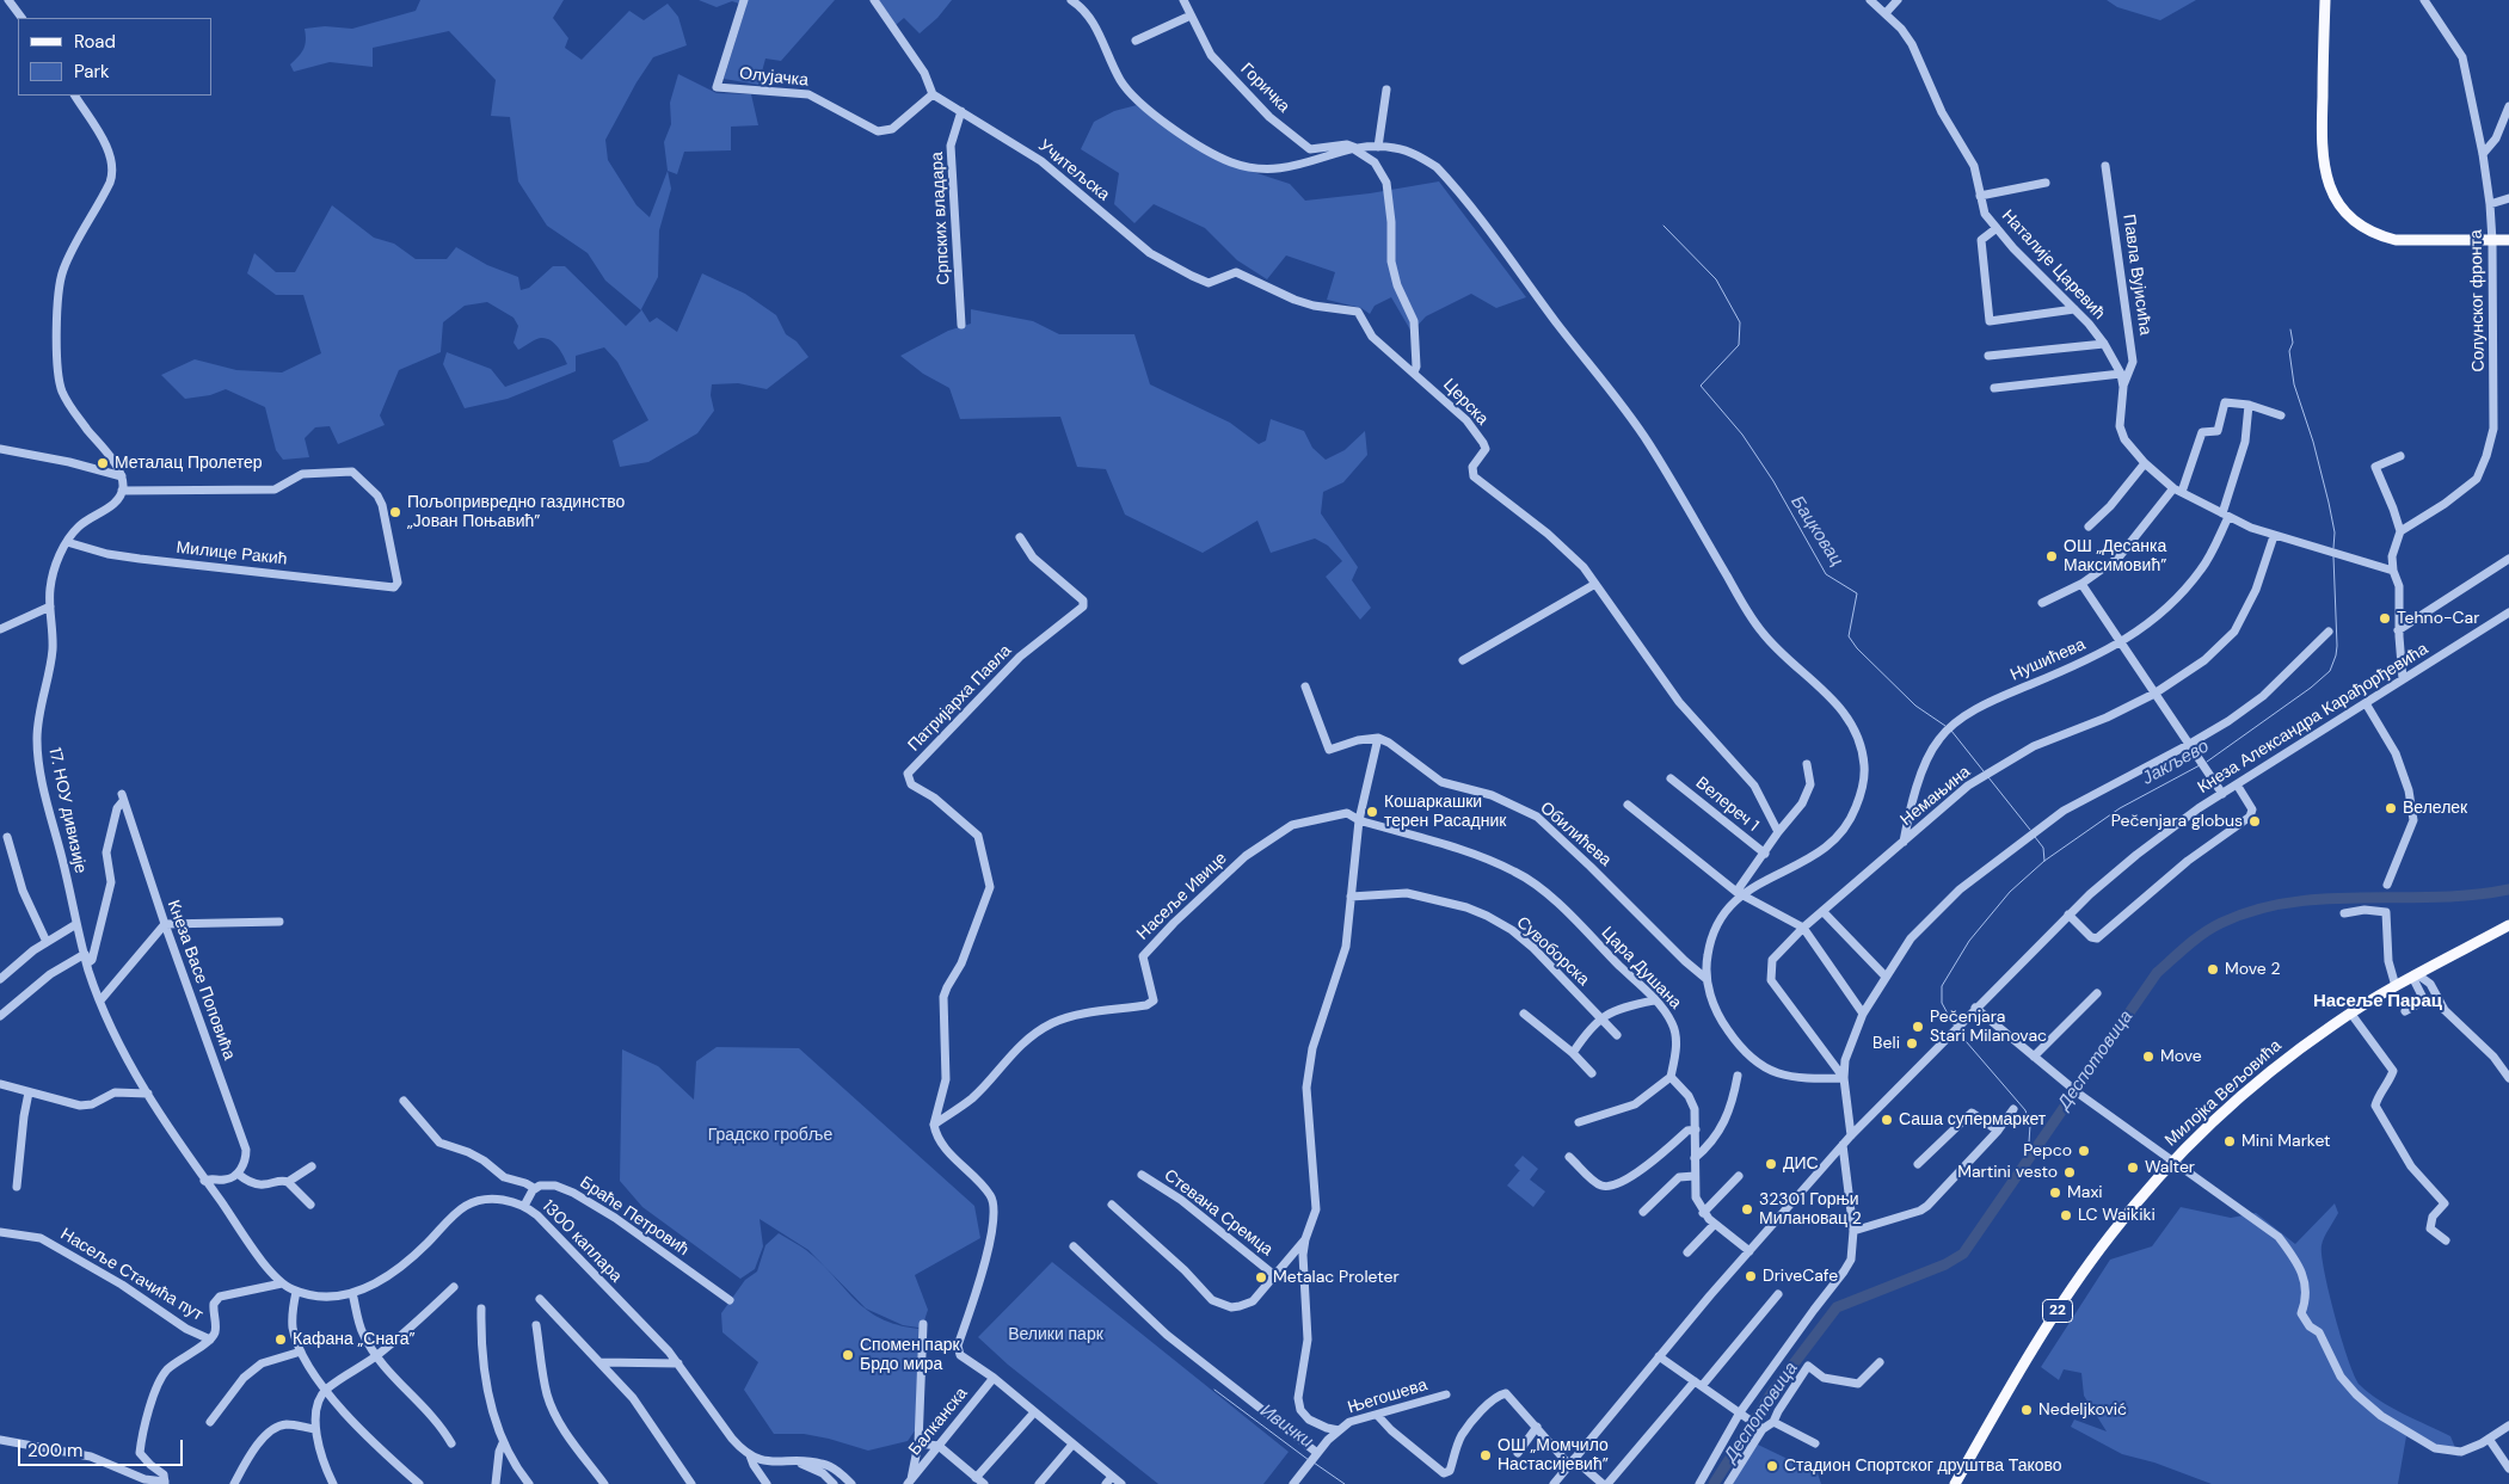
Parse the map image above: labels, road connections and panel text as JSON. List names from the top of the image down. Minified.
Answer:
{"streets":{"main road":["Милојка Вељовића","22"],"street":["Олујачка","Горичка","Учитељска","Српских владара","Наталије Царевић","Павла Вујисића","Солунског фронта","Церска","Милице Ракић","Нушићева","Патријарха Павла","Кнеза Александра Карађорђевића","Немањина","Велереч 1","17. НОУ дивизије","Обилићева","Насеље Ивице","Сувоборска","Цара Душана","Кнеза Васе Поповића","Стевана Сремца","Браће Петровић","1300 каплара","Насеље Стачића пут","Његошева","Балканска"]},"crossings":[["Олујачка","Учитељска"],["Учитељска","Српских владара"],["Учитељска","Церска"],["Наталије Царевић","Павла Вујисића"],["Наталије Царевић","Нушићева"],["Наталије Царевић","Немањина"],["Милице Ракић","17. НОУ дивизије"],["Нушићева","Немањина"],["Патријарха Павла","Насеље Ивице"],["17. НОУ дивизије","Кнеза Васе Поповића"],["17. НОУ дивизије","1300 каплара"],["Насеље Ивице","Цара Душана"],["Браће Петровић","1300 каплара"]],"districts":["Насеље Парац"],"water":["Бацковац","Јакљево","Деспотовица","Ивички"],"parks":["Градско гробље","Велики парк"],"places":["Металац Пролетер","Пољопривредно газдинство „Јован Поњавић”","ОШ „Десанка Максимовић”","Tehno-Car","Велелек","Кошаркашки терен Расадник","Pečenjara globus","Move 2","Pečenjara Stari Milanovac","Beli","Move","Саша супермаркет","Mini Market","Pepco","ДИС","Walter","Martini vesto","Maxi","32301 Горњи Милановац 2","LC Waikiki","DriveCafe","Metalac Proleter","Кафана „Снага”","Спомен парк Брдо мира","Nedeljković","ОШ „Момчило Настасијевић”","Стадион Спортског друштва Таково"],"legend":["Road","Park"],"scale_bar":"200 m"}
